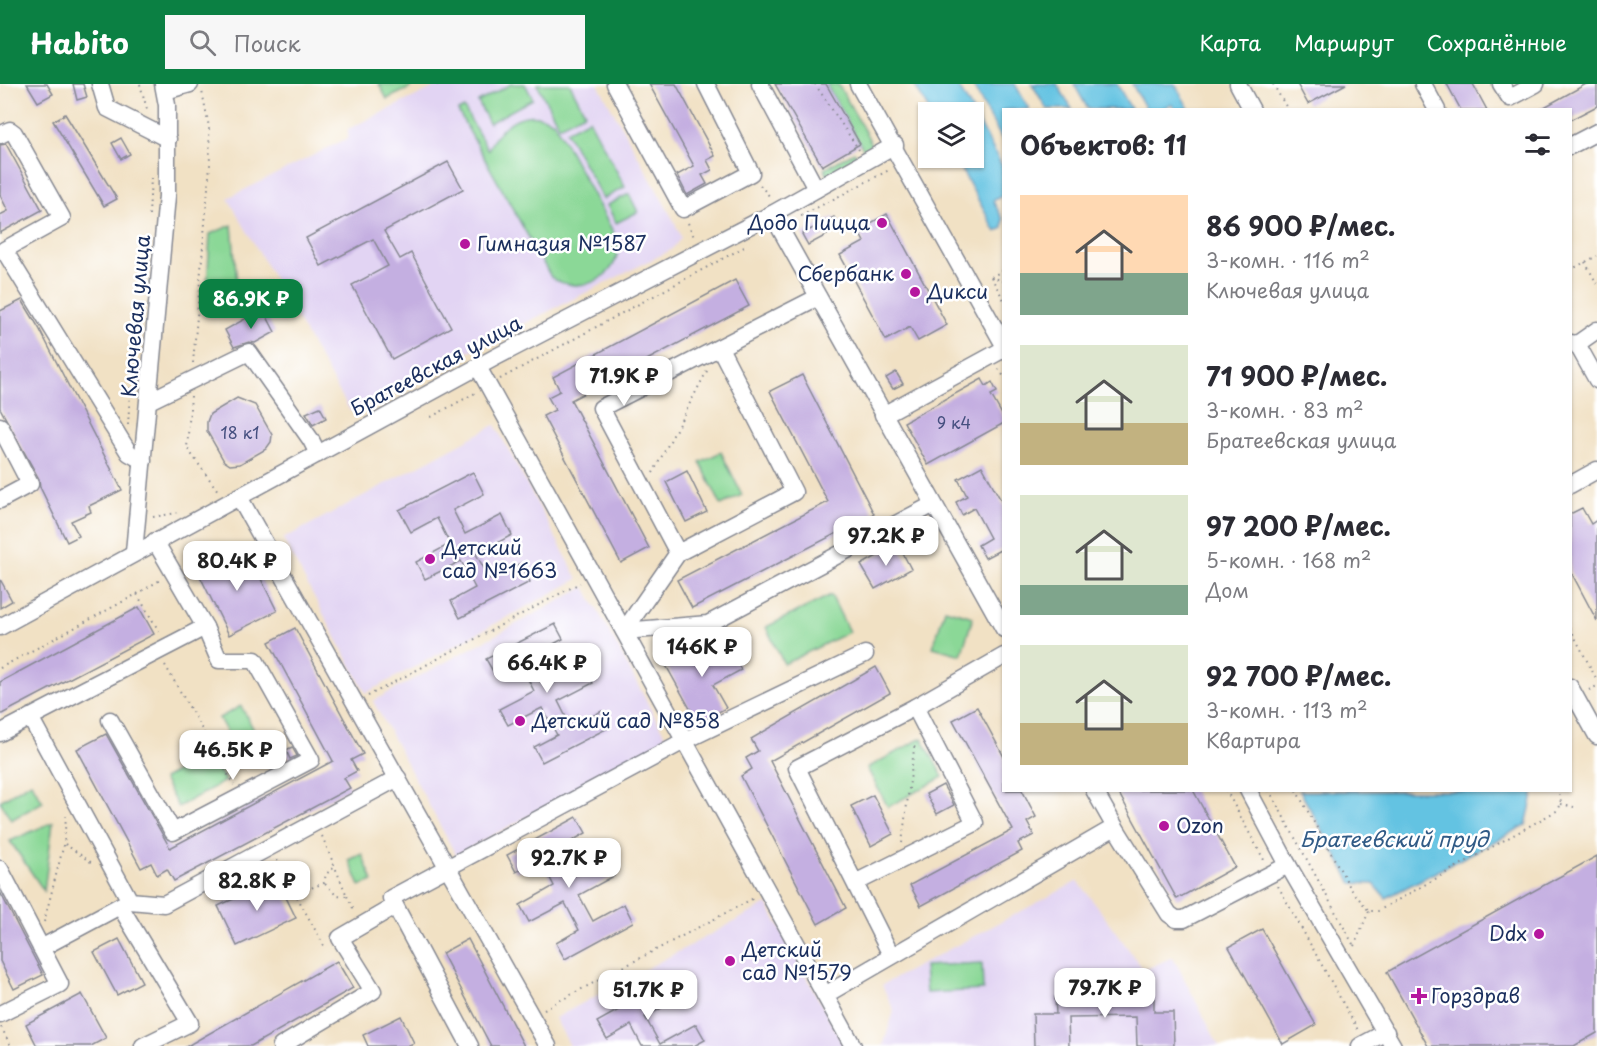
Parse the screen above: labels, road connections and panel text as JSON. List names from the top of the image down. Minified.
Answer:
{"streets":{"street":["Ключевая улица","Братеевская улица"]},"crossings":[["Ключевая улица","Братеевская улица"]],"water":["Братеевский пруд"],"places":{"other":["Додо Пицца","Гимназия №1587","Сбербанк","Дикси","Детский сад №1663","Детский сад №858","Ozon","Ddx","Детский сад №1579"],"health":["Горздрав"]},"house_numbers":["9 к4","18 к1"],"page":{"header":"Habito","search":"Поиск","nav":["Карта","Маршрут","Сохранённые"],"heading":"Объектов: 11","list":[{"name":"86 900 ₽/мес.","note":"3-комн. · 116 m² · Ключевая улица"},{"name":"71 900 ₽/мес.","note":"3-комн. · 83 m² · Братеевская улица"},{"name":"97 200 ₽/мес.","note":"5-комн. · 168 m² · Дом"},{"name":"92 700 ₽/мес.","note":"3-комн. · 113 m² · Квартира"}],"price":["86.9K ₽","71.9K ₽","97.2K ₽","80.4K ₽","146K ₽","66.4K ₽","46.5K ₽","92.7K ₽","82.8K ₽","79.7K ₽","51.7K ₽"]}}
